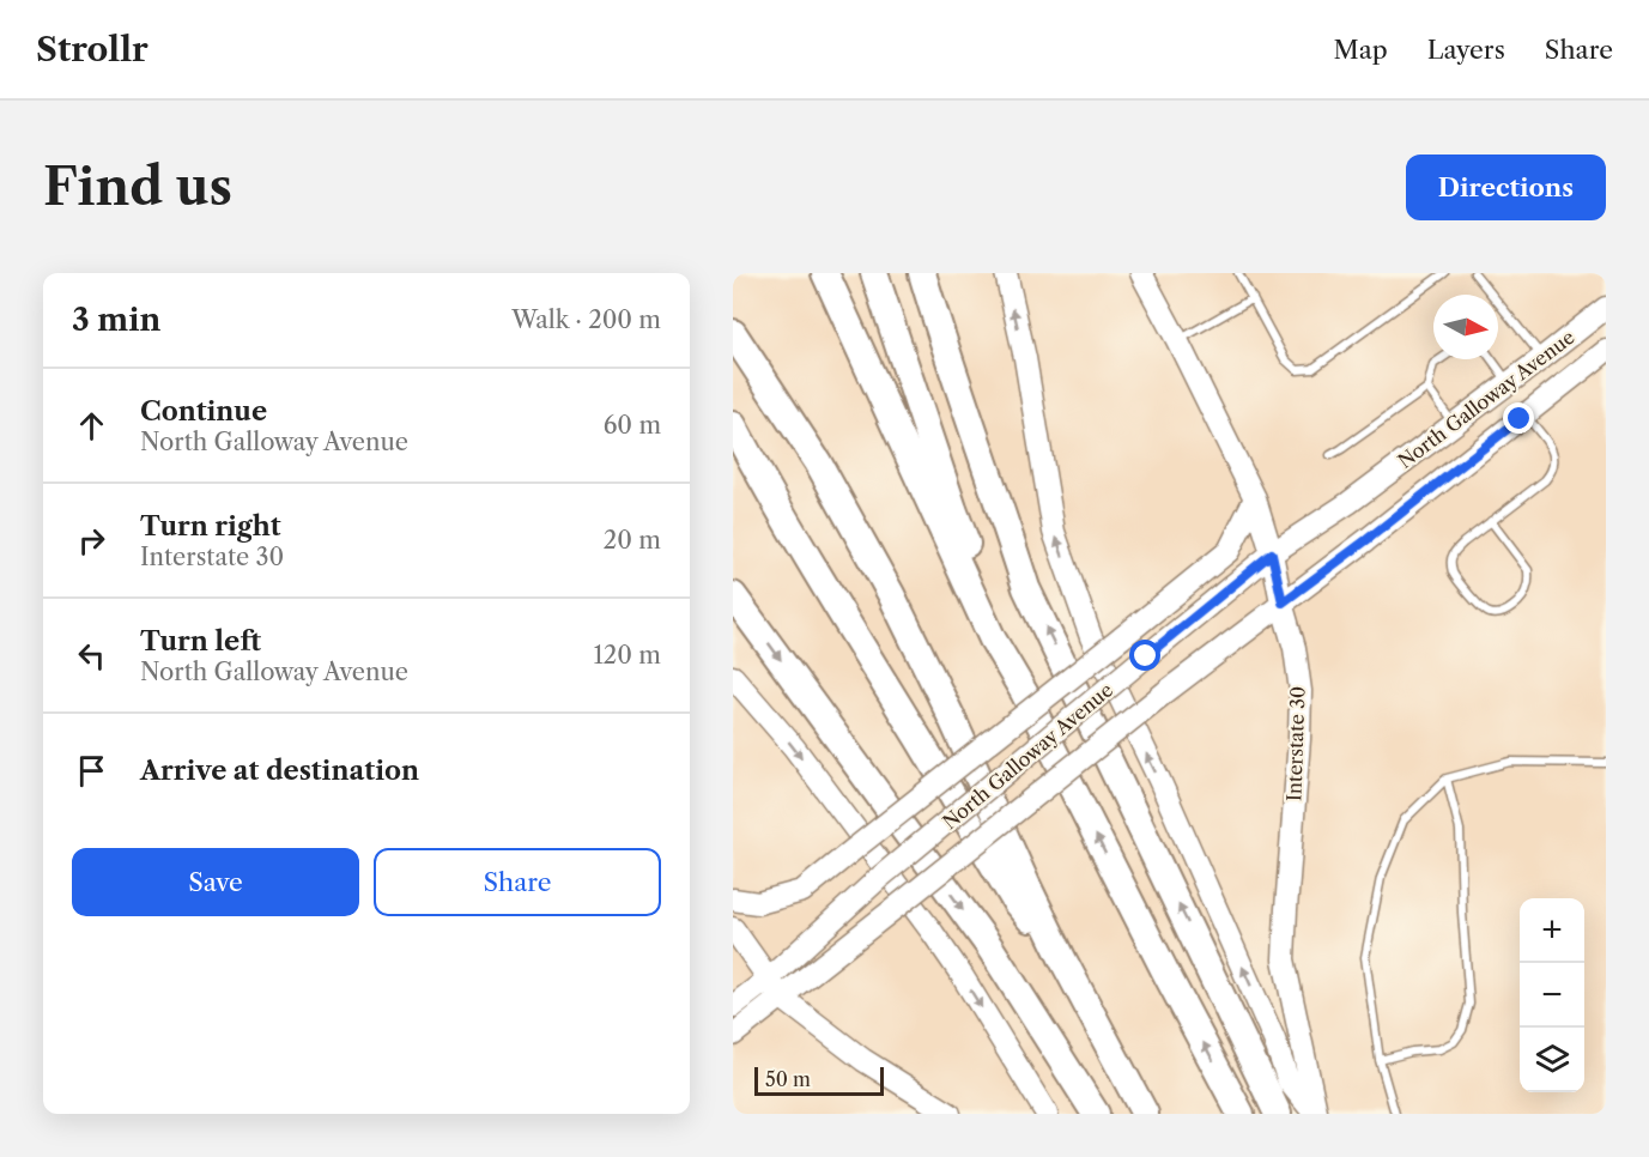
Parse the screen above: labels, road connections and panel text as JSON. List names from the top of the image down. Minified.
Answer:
{"streets":{"main road":["North Galloway Avenue","Interstate 30"]},"crossings":[["North Galloway Avenue","Interstate 30"]],"scale_bar":"50 m","north":"right","page":{"header":"Strollr","nav":["Map","Layers","Share"],"buttons":["Directions",["Save","Share"]],"title":"Find us","heading":["3 min","Walk · 200 m"],"list":[["Continue","North Galloway Avenue","60 m"],["Turn right","Interstate 30","20 m"],["Turn left","North Galloway Avenue","120 m"],"Arrive at destination"],"map_buttons":["+","−"],"scale":"50 m"}}
